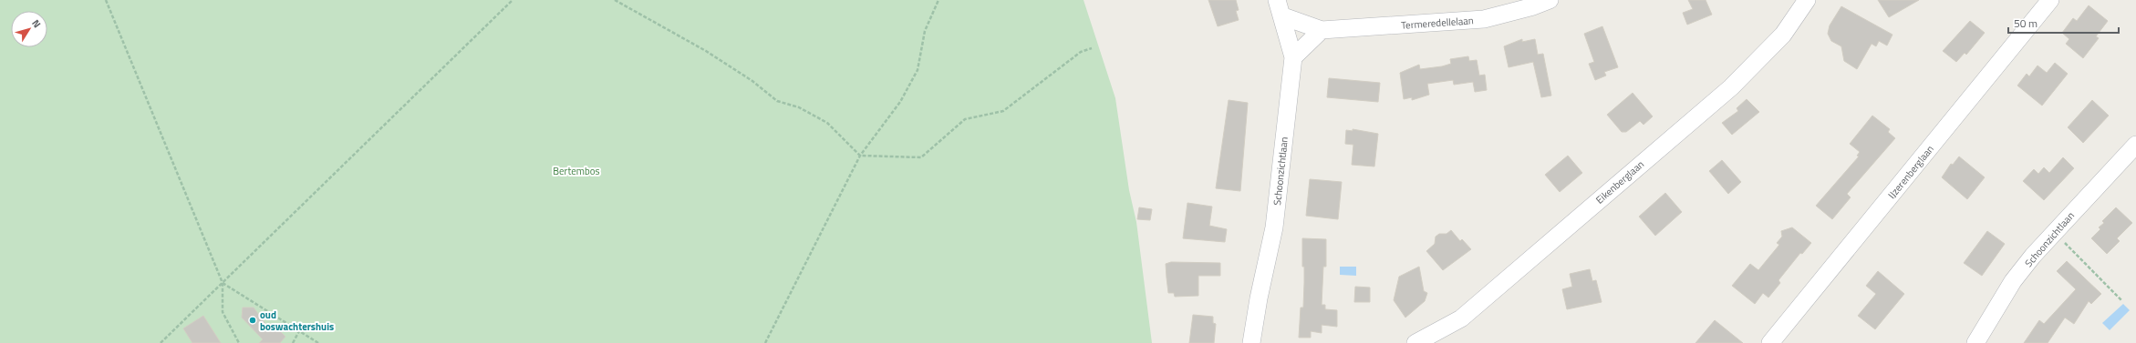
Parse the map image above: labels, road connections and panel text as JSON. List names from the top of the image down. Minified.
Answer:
{"streets":{"street":["Termeredellelaan","Schoonzichtlaan","IJzerenberglaan","Eikenberglaan"]},"crossings":[["Termeredellelaan","Schoonzichtlaan"]],"parks":["Bertembos"],"places":["oud boswachtershuis"],"scale_bar":"50 m","north":"top right"}
